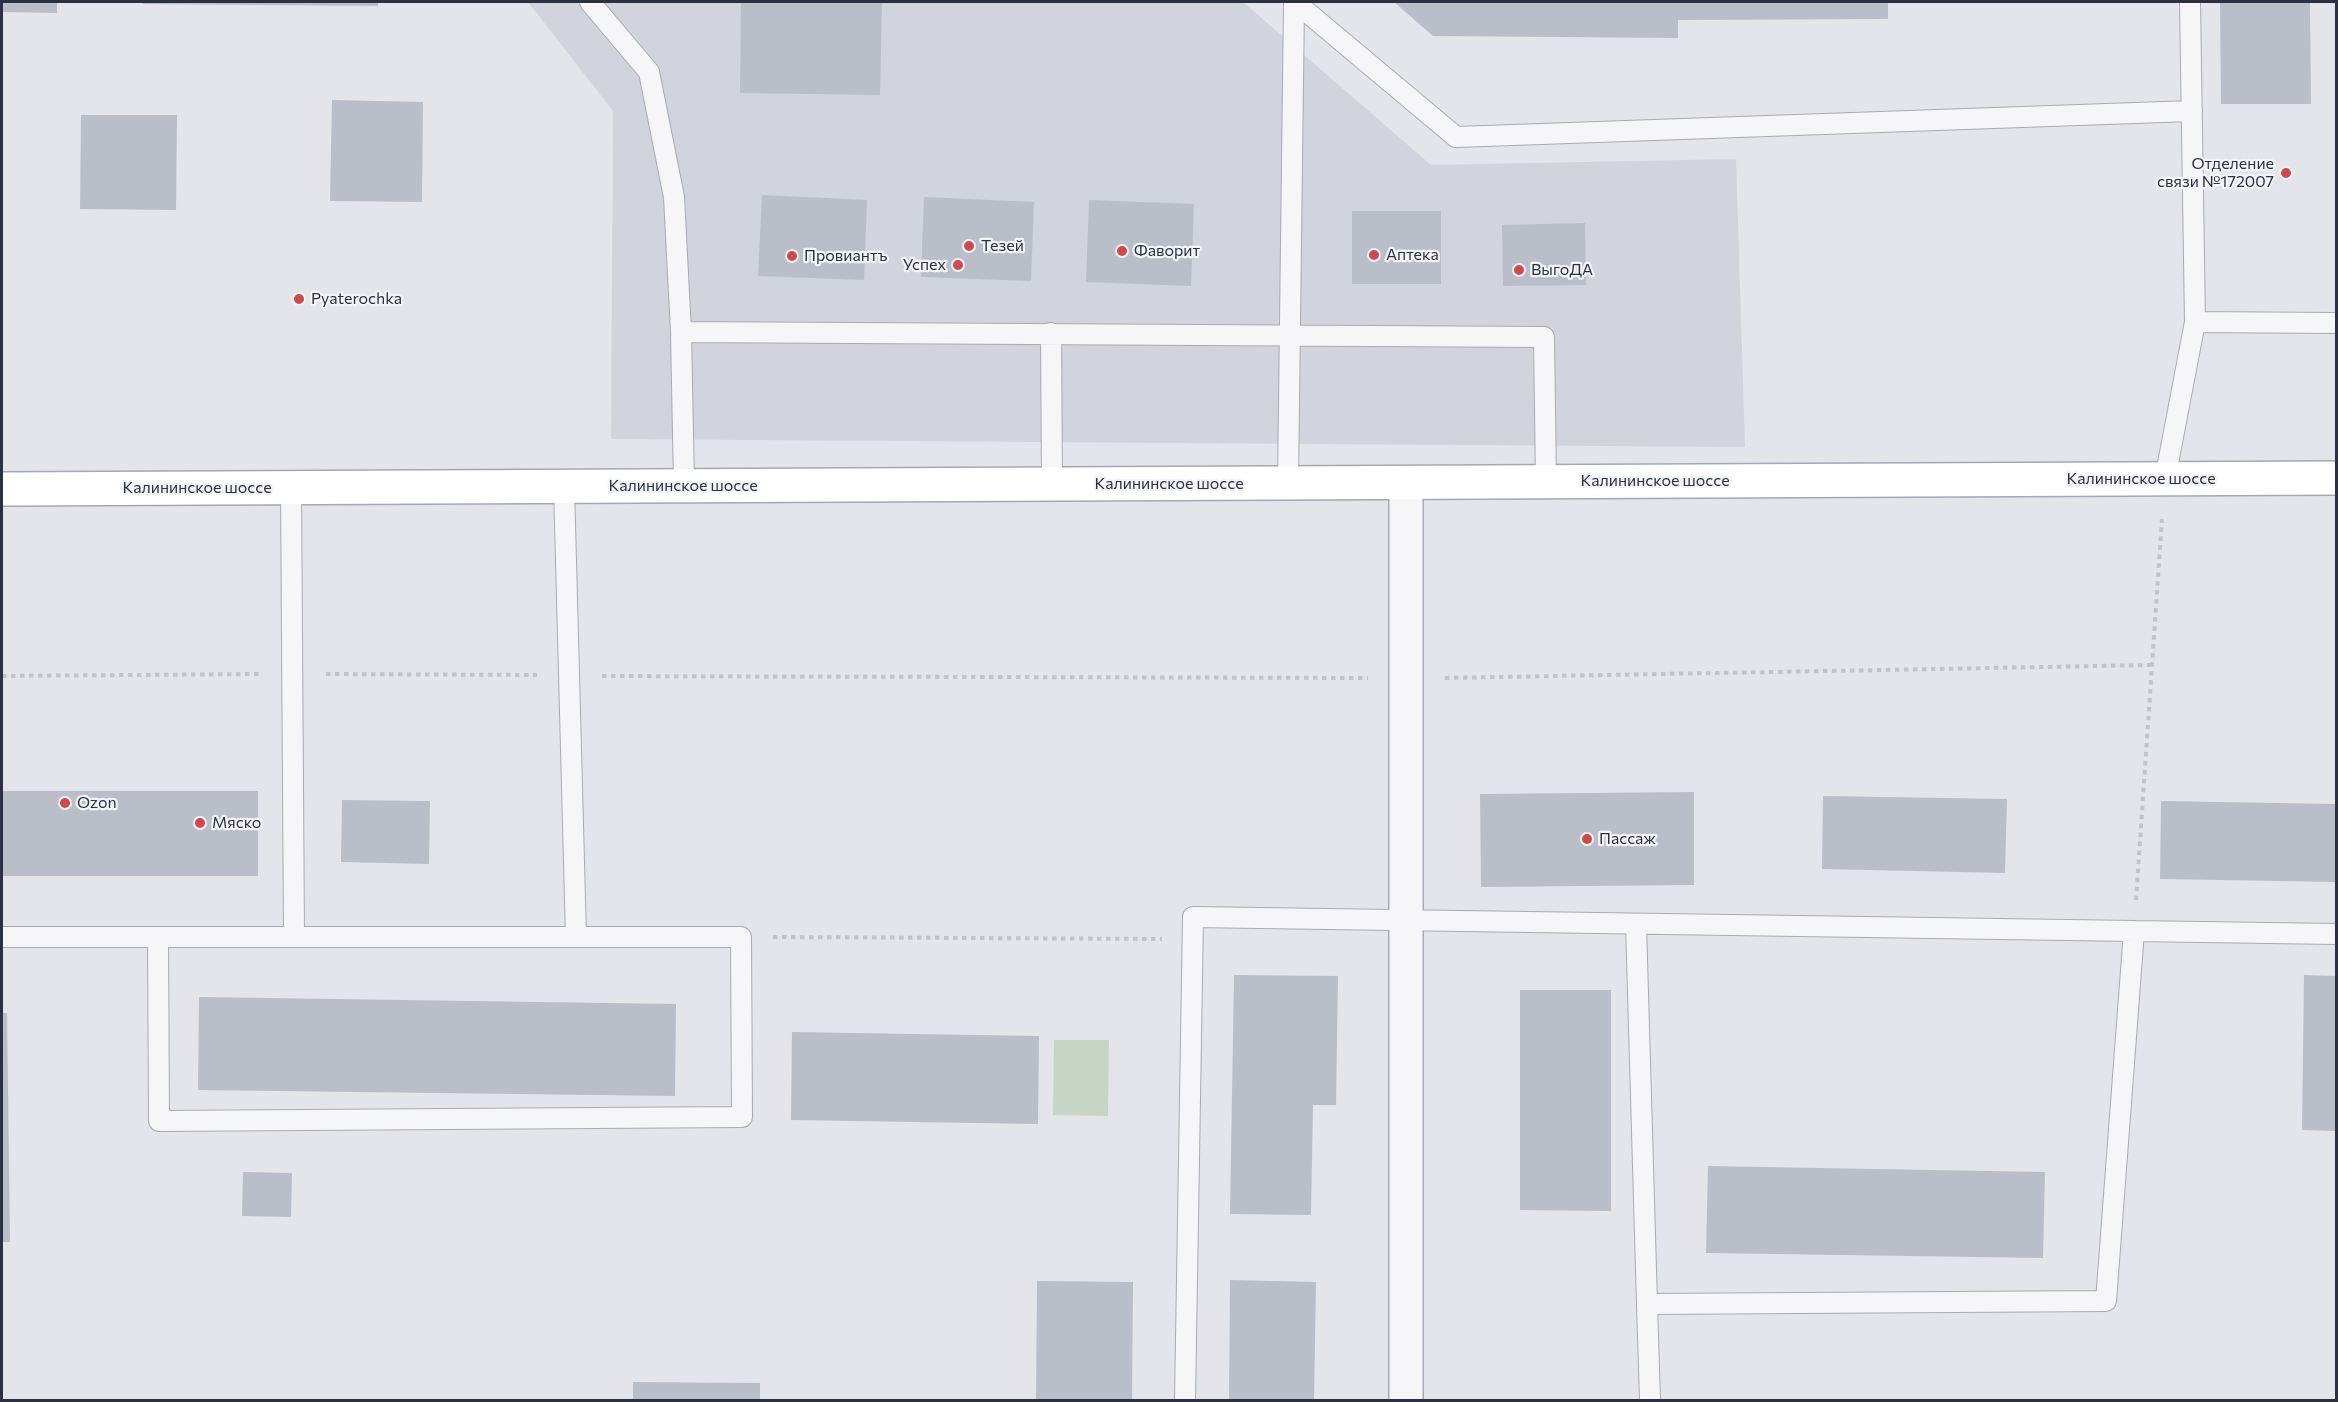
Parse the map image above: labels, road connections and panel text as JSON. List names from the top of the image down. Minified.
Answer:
{"streets":{"main road":["Калининское шоссе"]},"places":["Отделение связи №172007","Тезей","Фаворит","Аптека","Провиантъ","Успех","ВыгоДА","Pyaterochka","Ozon","Мяско","Пассаж"]}
